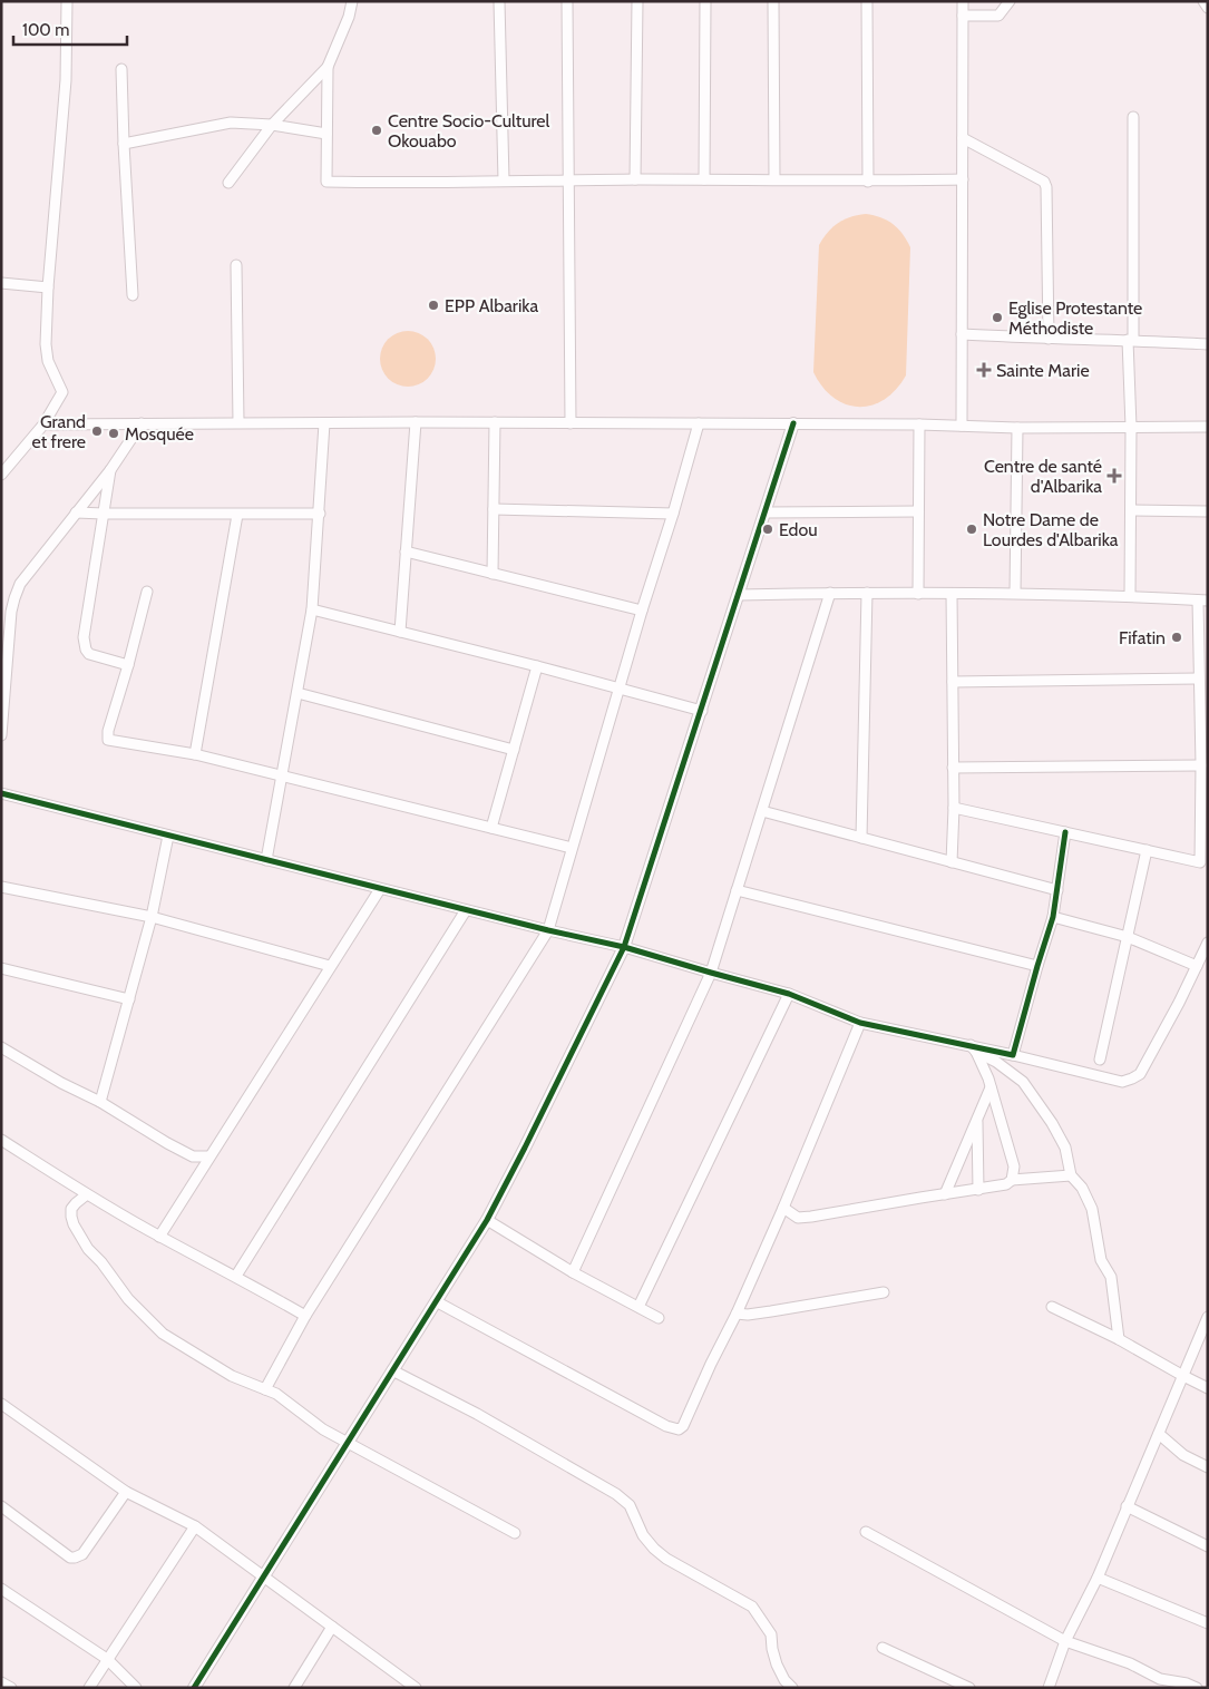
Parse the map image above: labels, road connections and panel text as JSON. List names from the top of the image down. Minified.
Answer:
{"places":{"other":["Centre Socio-Culturel Okouabo","EPP Albarika","Eglise Protestante Méthodiste","Grand et frere","Mosquée","Edou","Notre Dame de Lourdes d'Albarika","Fifatin"],"health":["Sainte Marie","Centre de santé d'Albarika"]},"scale_bar":"100 m"}
